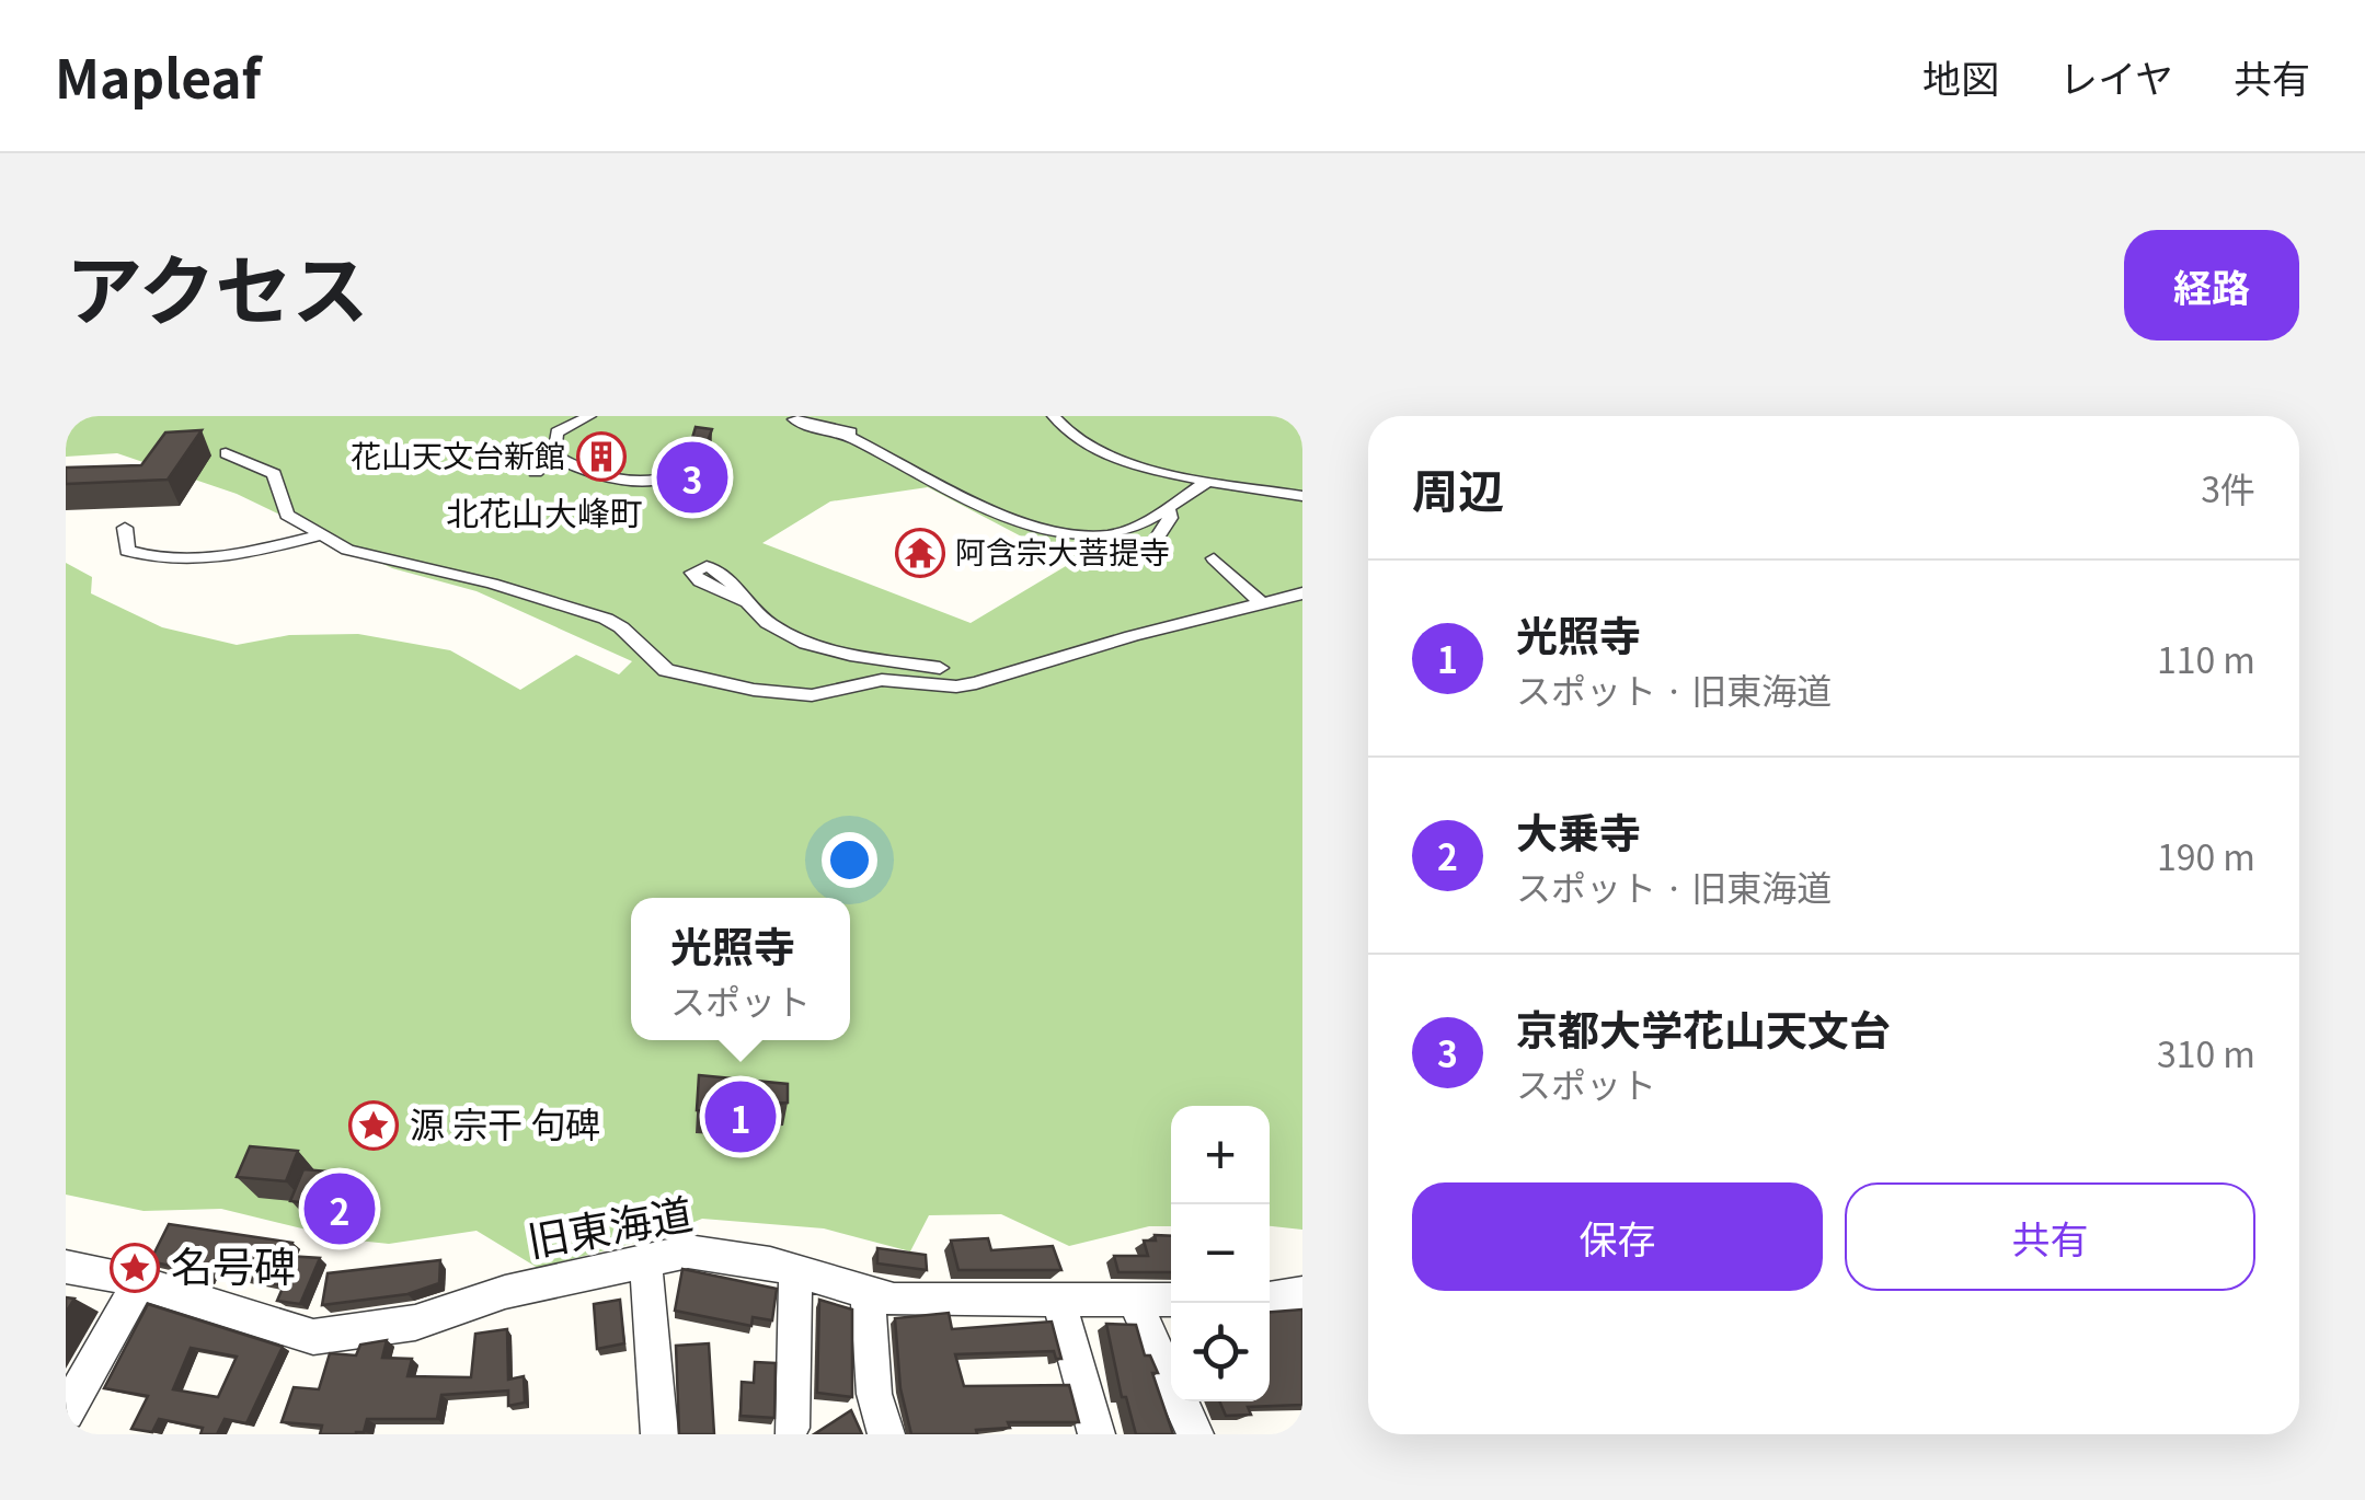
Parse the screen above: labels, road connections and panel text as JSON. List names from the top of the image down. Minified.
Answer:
{"streets":{"street":["旧東海道"]},"districts":["北花山大峰町"],"places":{"building":["花山天文台新館"],"temple":["阿含宗大菩提寺"],"place":["源 宗干 句碑","名号碑"]},"page":{"header":"Mapleaf","nav":["地図","レイヤ","共有"],"title":"アクセス","buttons":["経路",["保存","共有"]],"heading":["周辺","3件"],"pins":["3","1","2"],"list":[{"mark":"1","name":"光照寺","note":"スポット · 旧東海道","value":"110 m"},{"mark":"2","name":"大乗寺","note":"スポット · 旧東海道","value":"190 m"},{"mark":"3","name":"京都大学花山天文台","note":"スポット","value":"310 m"}],"popup":["光照寺","スポット"],"map_buttons":["+","−"]}}
